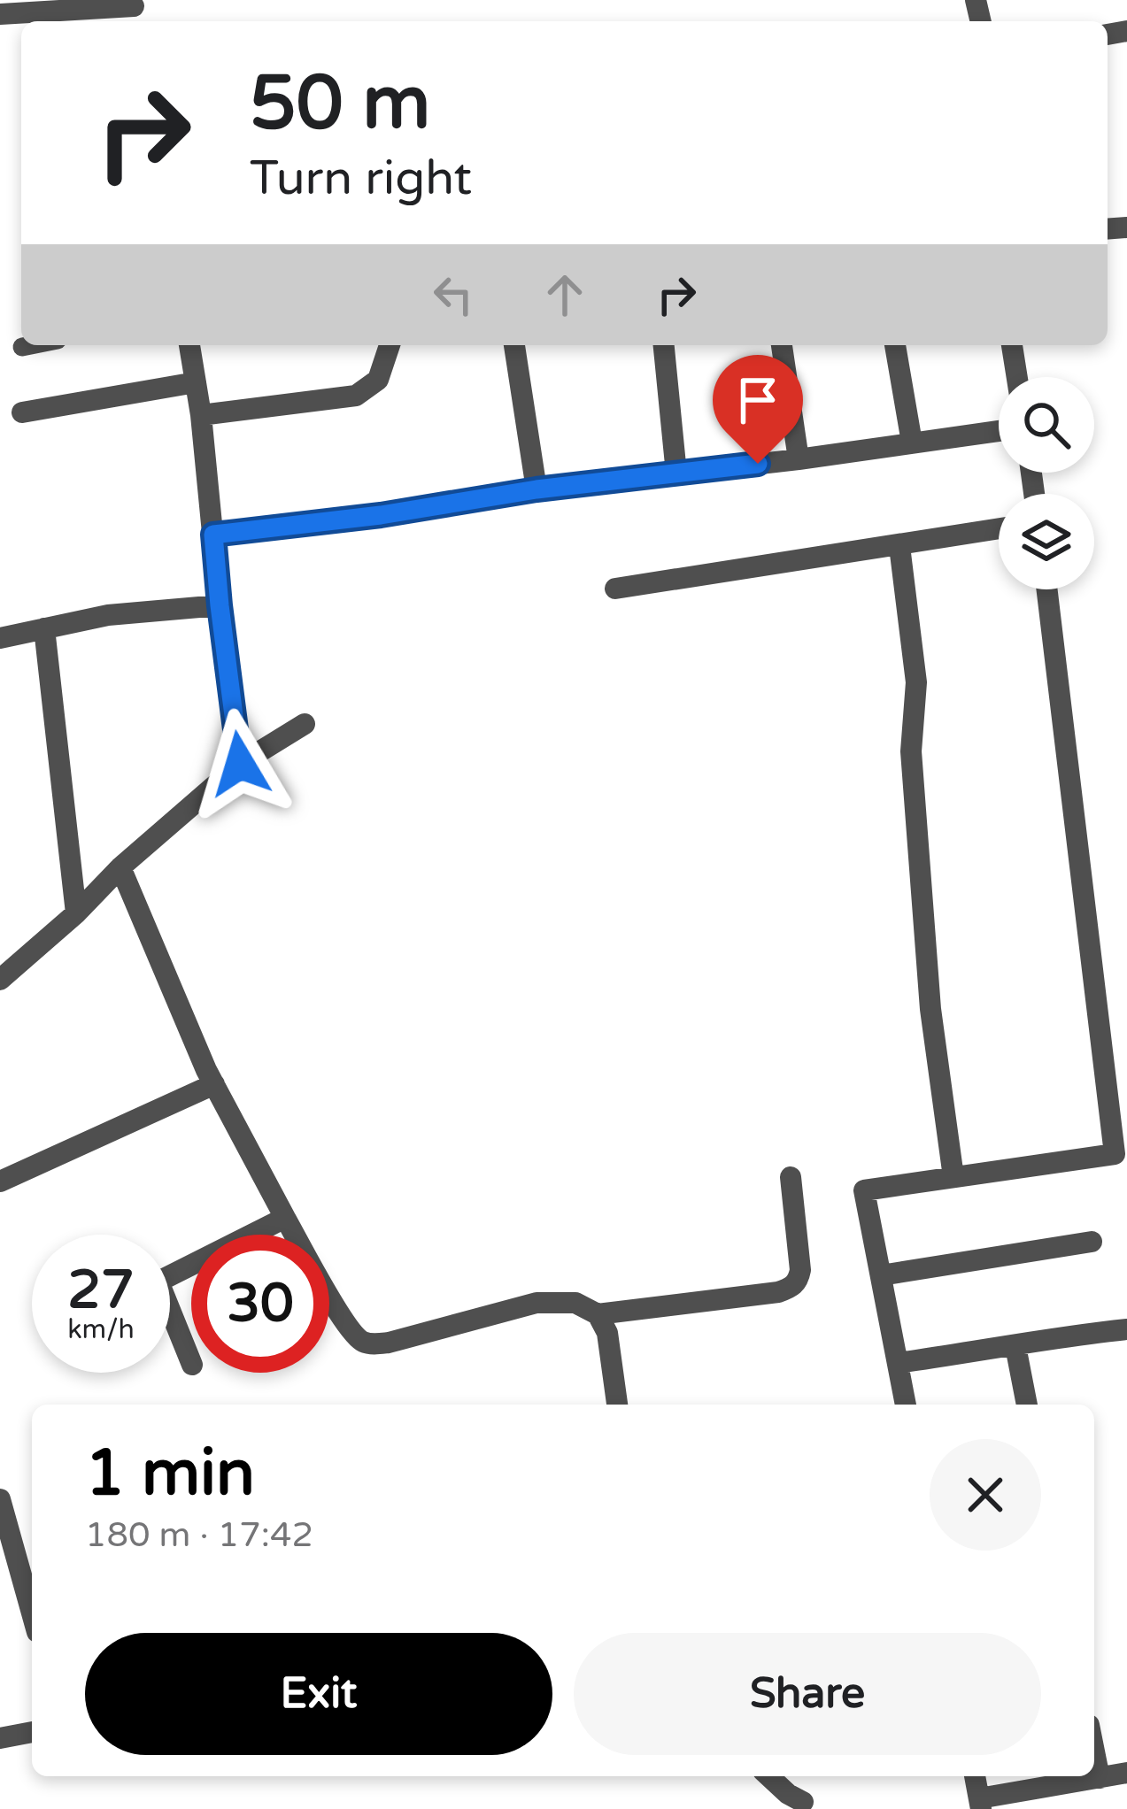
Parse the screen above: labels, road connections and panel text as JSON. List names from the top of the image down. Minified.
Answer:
{"page":{"turn":["50 m","Turn right"],"speed":"27 km/h","limit":"30","heading":["1 min","180 m · 17:42"],"buttons":["Exit","Share"]}}
